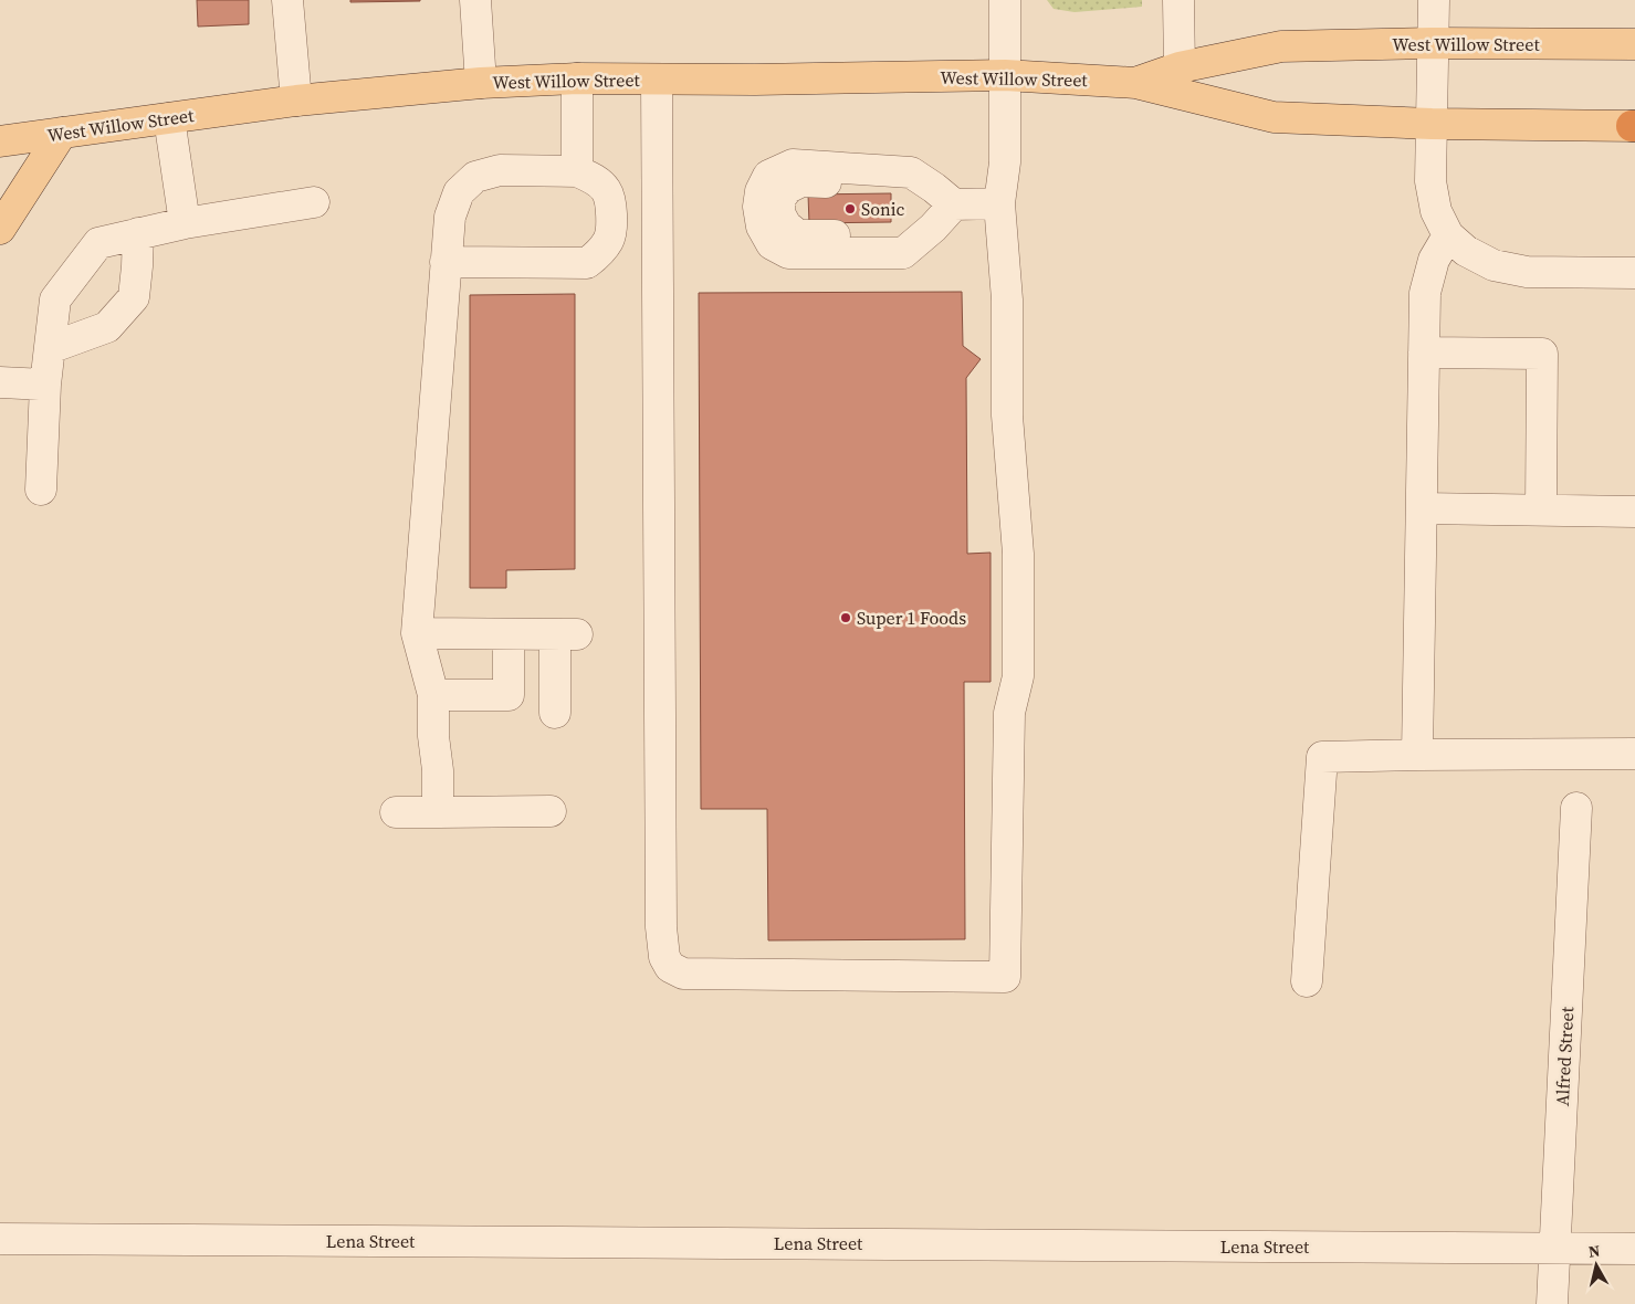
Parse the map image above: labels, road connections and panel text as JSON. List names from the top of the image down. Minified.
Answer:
{"streets":{"main road":["West Willow Street"],"street":["Alfred Street","Lena Street"]},"crossings":[["Alfred Street","Lena Street"]],"places":["Sonic","Super 1 Foods"],"north":"top"}
